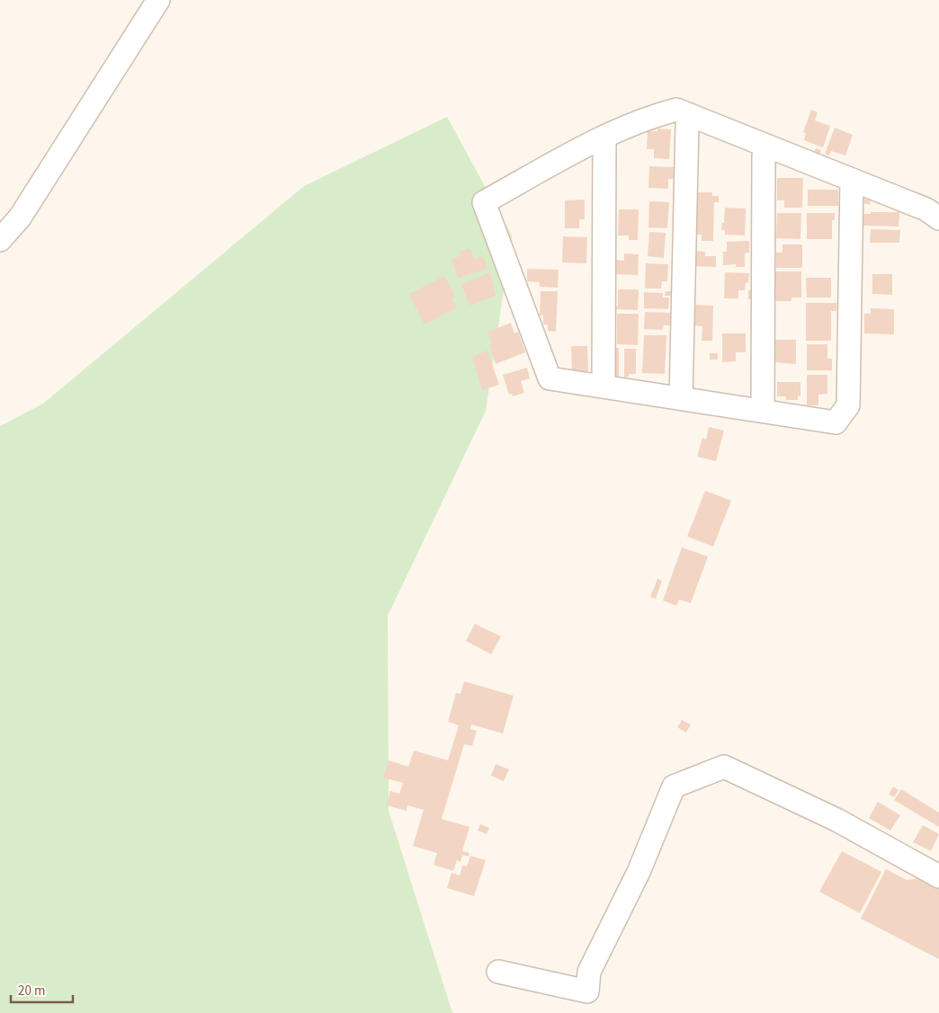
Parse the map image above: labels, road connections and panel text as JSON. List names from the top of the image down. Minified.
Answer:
{"scale_bar":"20 m"}
